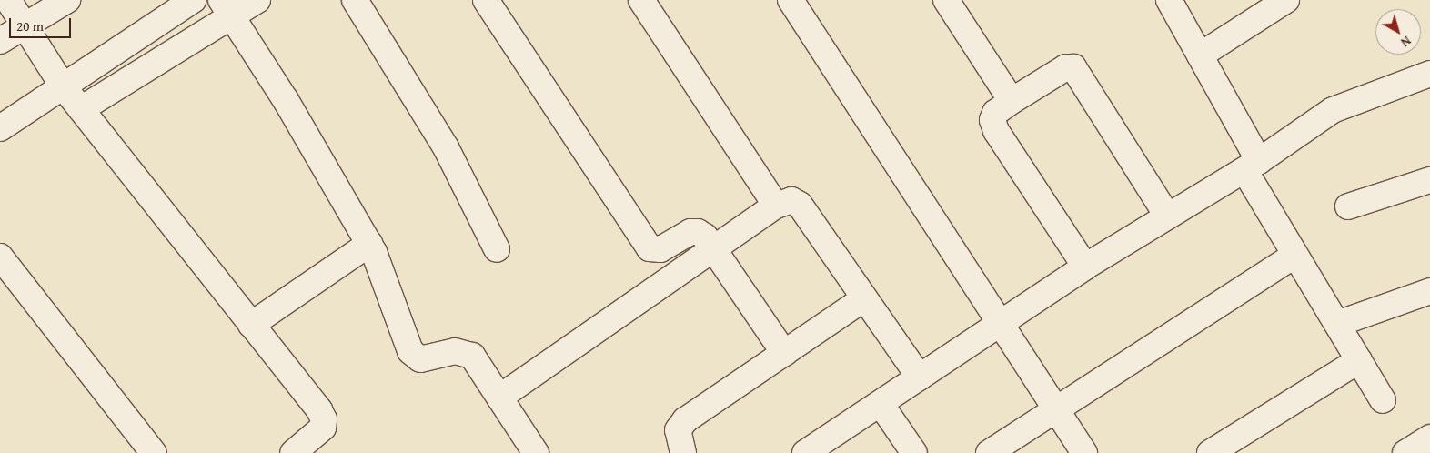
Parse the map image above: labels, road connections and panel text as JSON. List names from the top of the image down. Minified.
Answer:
{"scale_bar":"20 m","north":"bottom right"}
